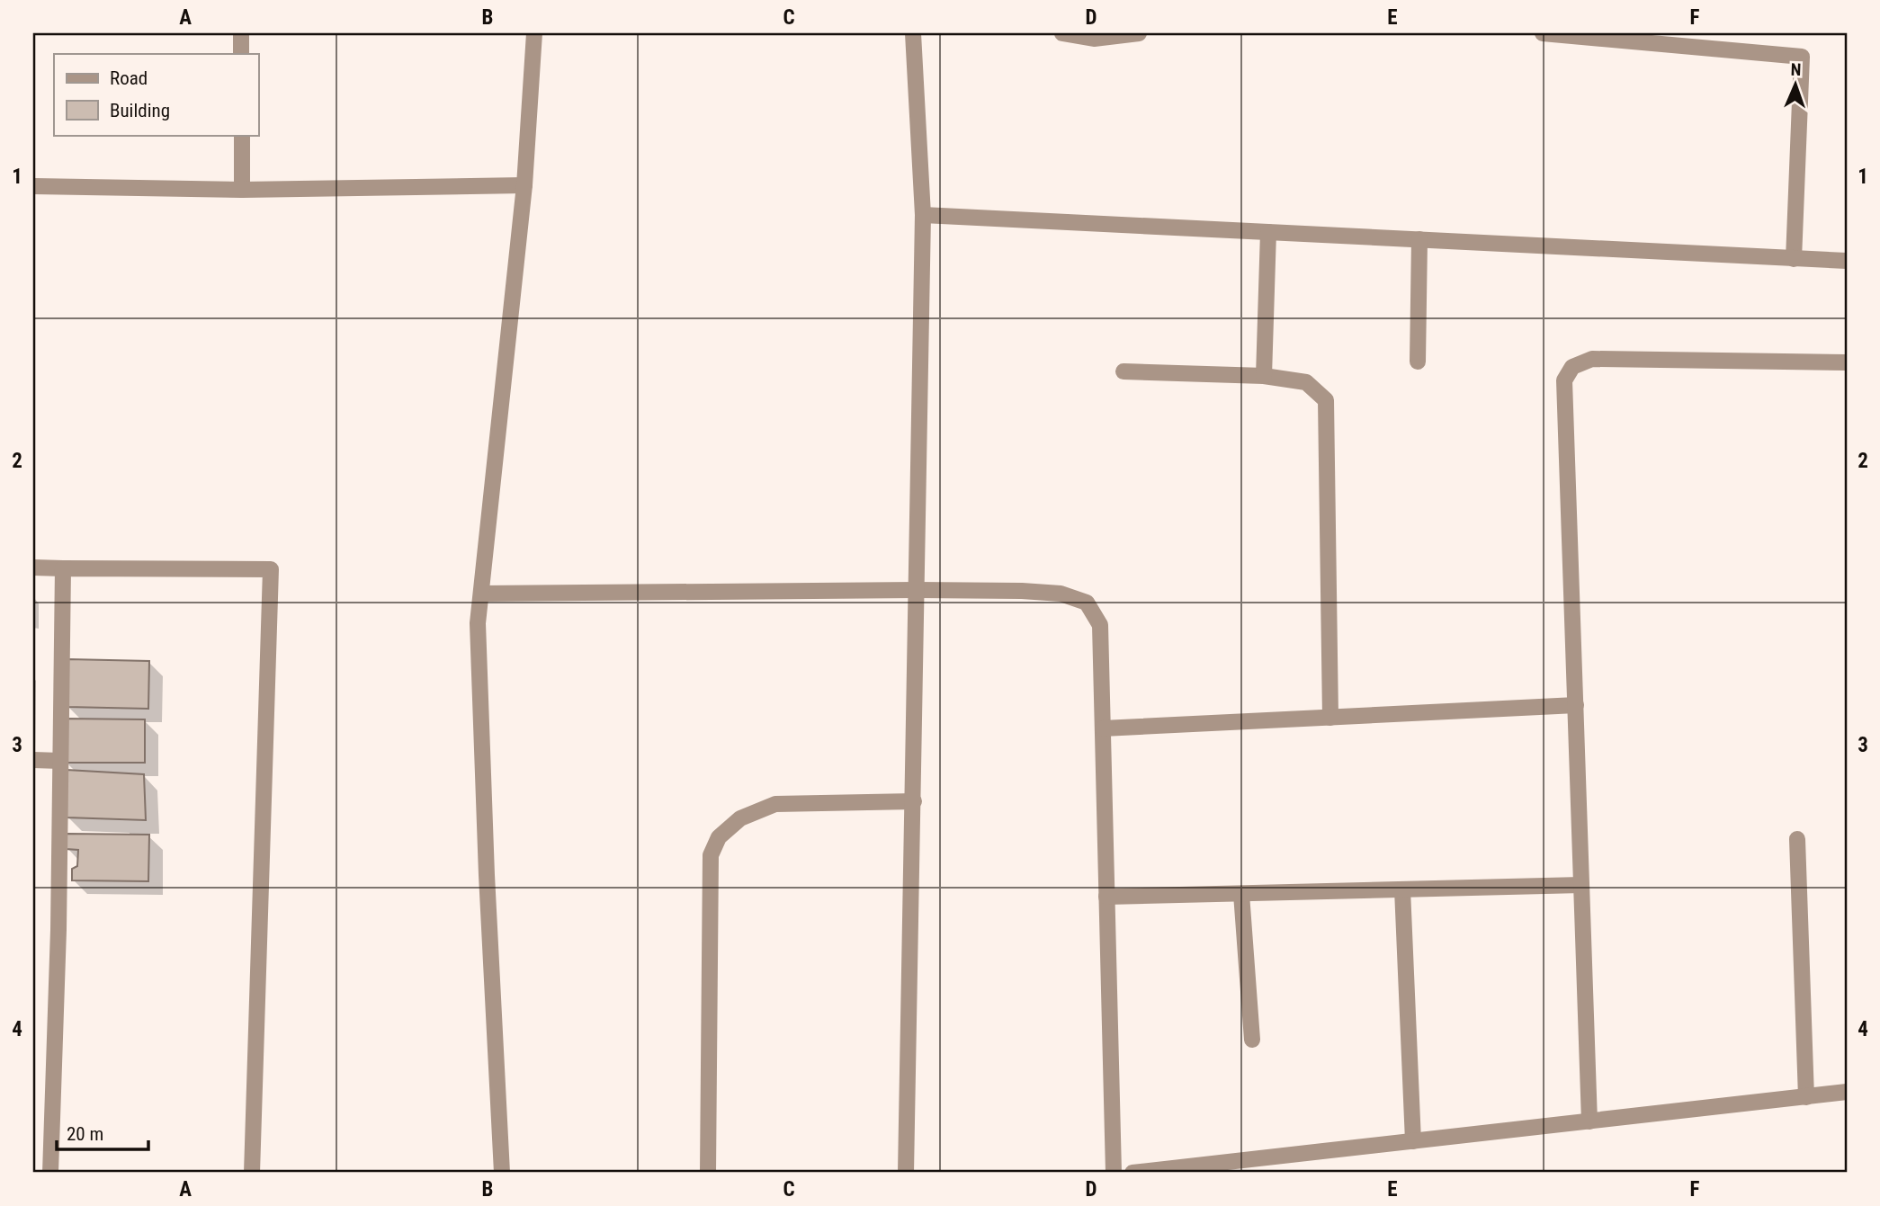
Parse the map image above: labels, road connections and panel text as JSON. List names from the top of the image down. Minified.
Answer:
{"legend":["Road","Building"],"scale_bar":"20 m","north":"top","grid":{"columns":["A","B","C","D","E","F"],"rows":["1","2","3","4"]}}
